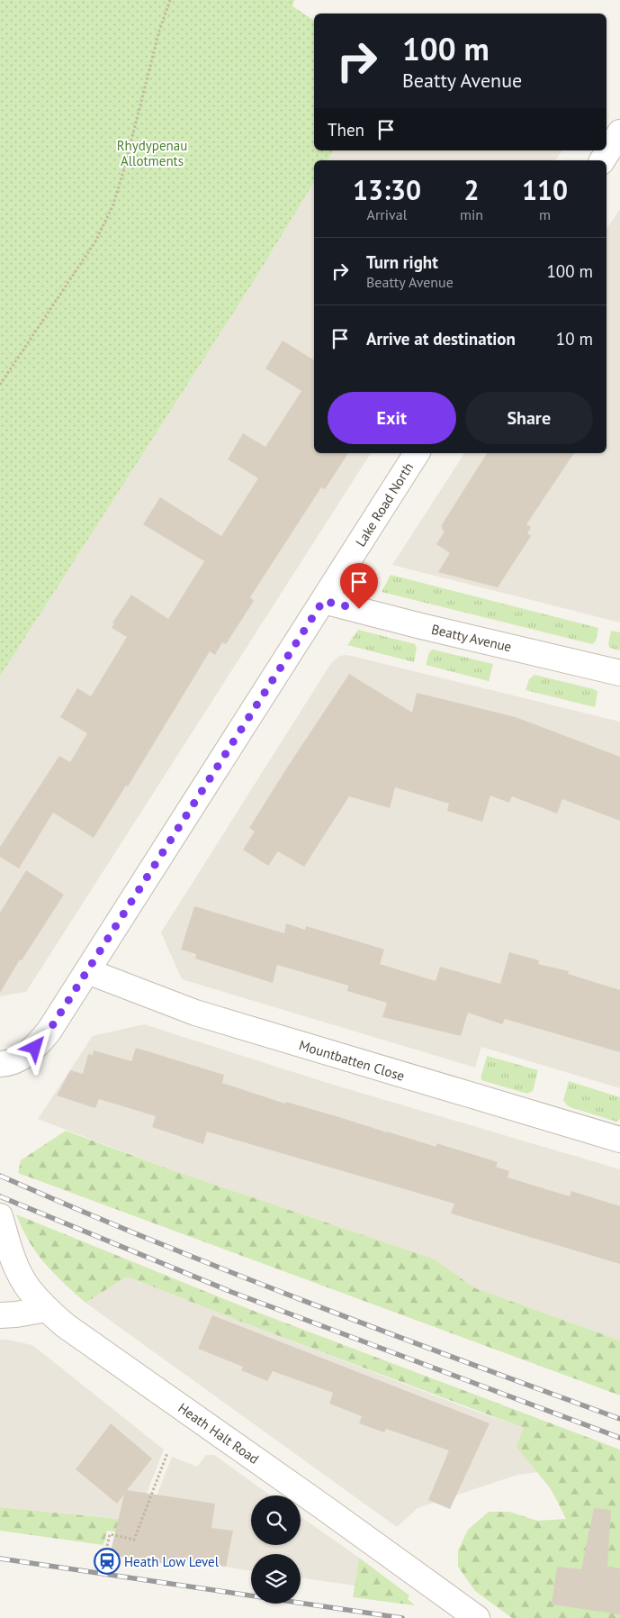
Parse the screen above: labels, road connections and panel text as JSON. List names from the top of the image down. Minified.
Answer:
{"streets":{"street":["Lake Road North","Beatty Avenue","Mountbatten Close","Heath Halt Road"]},"crossings":[["Lake Road North","Beatty Avenue"],["Lake Road North","Mountbatten Close"]],"parks":["Rhydypenau Allotments"],"places":{"station":["Heath Low Level"]},"page":{"turn":["100 m","Beatty Avenue"],"then":"Then","eta":["13:30","Arrival","2","min","110","m"],"list":[{"name":"Turn right","note":"Beatty Avenue","value":"100 m"},{"name":"Arrive at destination","value":"10 m"}],"buttons":["Exit","Share"]}}
